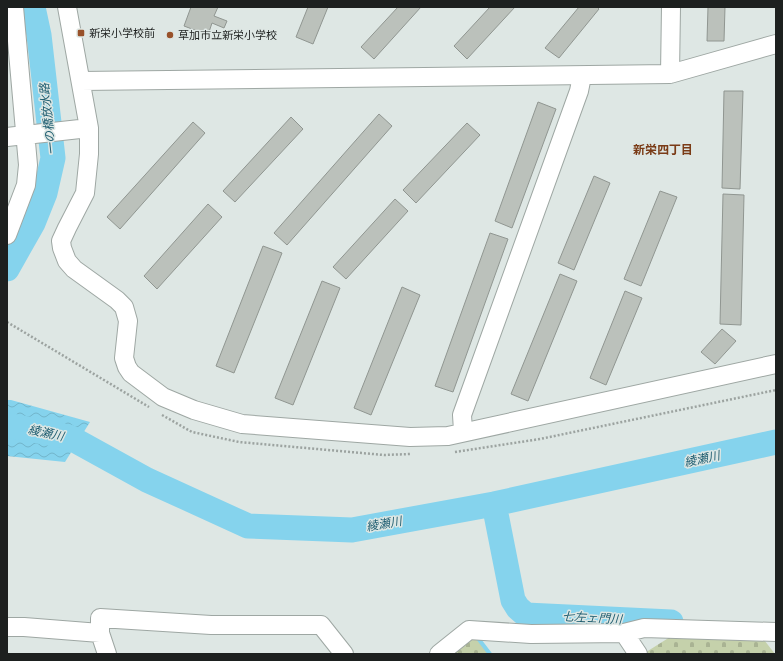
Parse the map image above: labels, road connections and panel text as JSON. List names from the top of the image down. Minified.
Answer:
{"districts":["新栄四丁目"],"water":["一の橋放水路","綾瀬川","七左ェ門川"],"places":{"transit":["新栄小学校前"],"other":["草加市立新栄小学校"]}}
